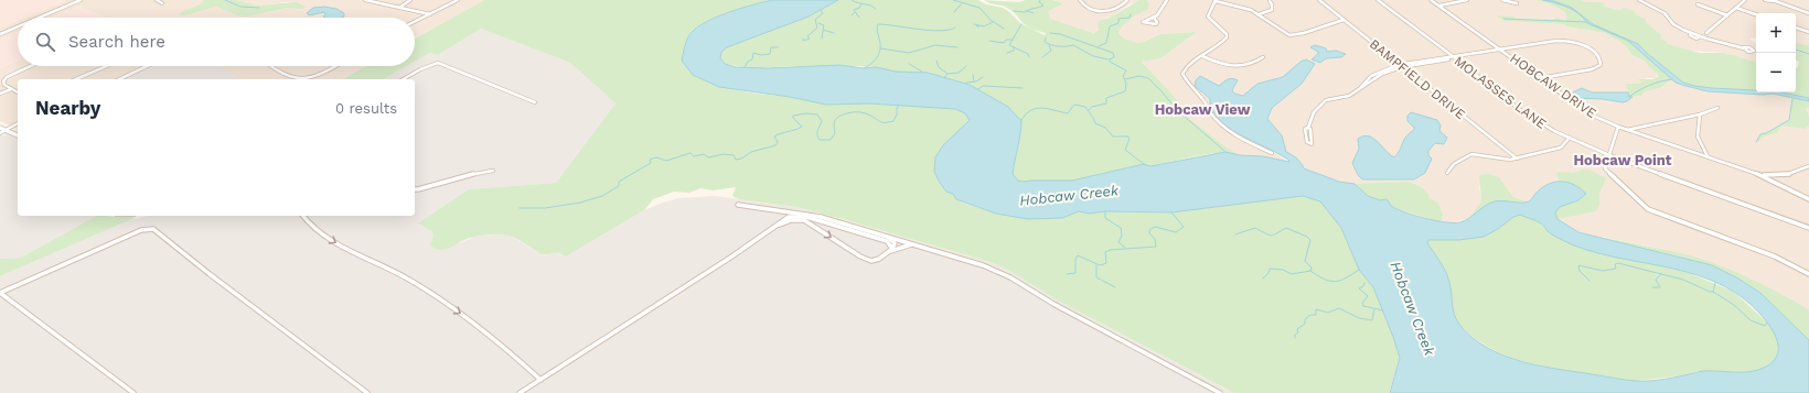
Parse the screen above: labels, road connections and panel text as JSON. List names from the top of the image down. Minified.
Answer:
{"streets":{"street":["BAMPFIELD DRIVE","HOBCAW DRIVE","MOLASSES LANE"]},"districts":["Hobcaw View","Hobcaw Point"],"water":["Hobcaw Creek"],"page":{"map_buttons":["+","−"],"search":"Search here","heading":["Nearby","0 results"]}}
